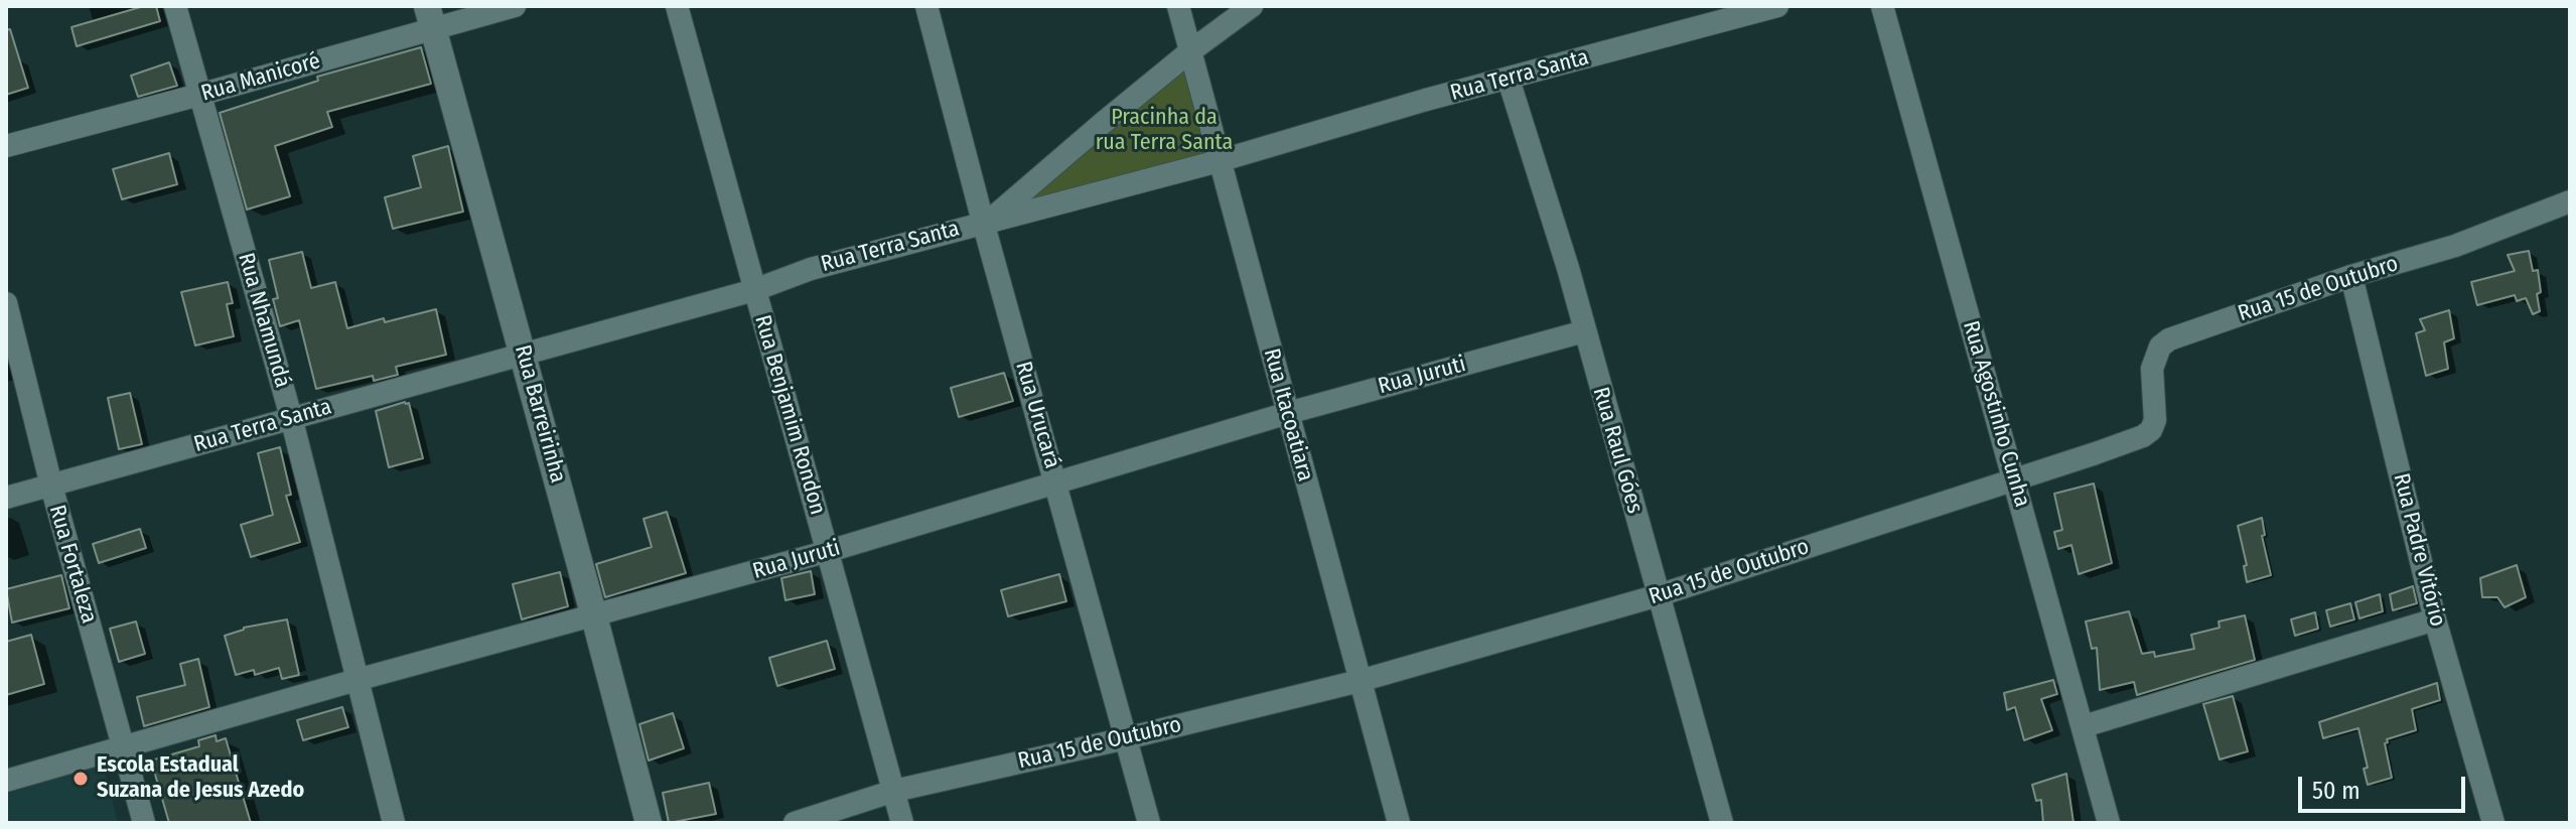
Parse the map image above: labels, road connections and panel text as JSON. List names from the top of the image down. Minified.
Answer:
{"streets":{"street":["Rua Terra Santa","Rua Manicoré","Rua 15 de Outubro","Rua Nhamundá","Rua Juruti","Rua Barreirinha","Rua Agostinho Cunha","Rua Benjamim Rondon","Rua Urucará","Rua Itacoatiara","Rua Raul Góes","Rua Padre Vitório","Rua Fortaleza"]},"crossings":[["Rua Terra Santa","Rua Nhamundá"],["Rua Terra Santa","Rua Barreirinha"],["Rua Terra Santa","Rua Benjamim Rondon"],["Rua Terra Santa","Rua Urucará"],["Rua Terra Santa","Rua Itacoatiara"],["Rua Terra Santa","Rua Raul Góes"],["Rua Terra Santa","Rua Fortaleza"],["Rua Manicoré","Rua Nhamundá"],["Rua Manicoré","Rua Barreirinha"],["Rua 15 de Outubro","Rua Agostinho Cunha"],["Rua 15 de Outubro","Rua Benjamim Rondon"],["Rua 15 de Outubro","Rua Urucará"],["Rua 15 de Outubro","Rua Itacoatiara"],["Rua 15 de Outubro","Rua Raul Góes"],["Rua 15 de Outubro","Rua Padre Vitório"],["Rua Nhamundá","Rua Juruti"],["Rua Juruti","Rua Barreirinha"],["Rua Juruti","Rua Benjamim Rondon"],["Rua Juruti","Rua Urucará"],["Rua Juruti","Rua Itacoatiara"],["Rua Juruti","Rua Raul Góes"],["Rua Juruti","Rua Fortaleza"]],"parks":["Pracinha da rua Terra Santa"],"places":["Escola Estadual Suzana de Jesus Azedo"],"scale_bar":"50 m"}
